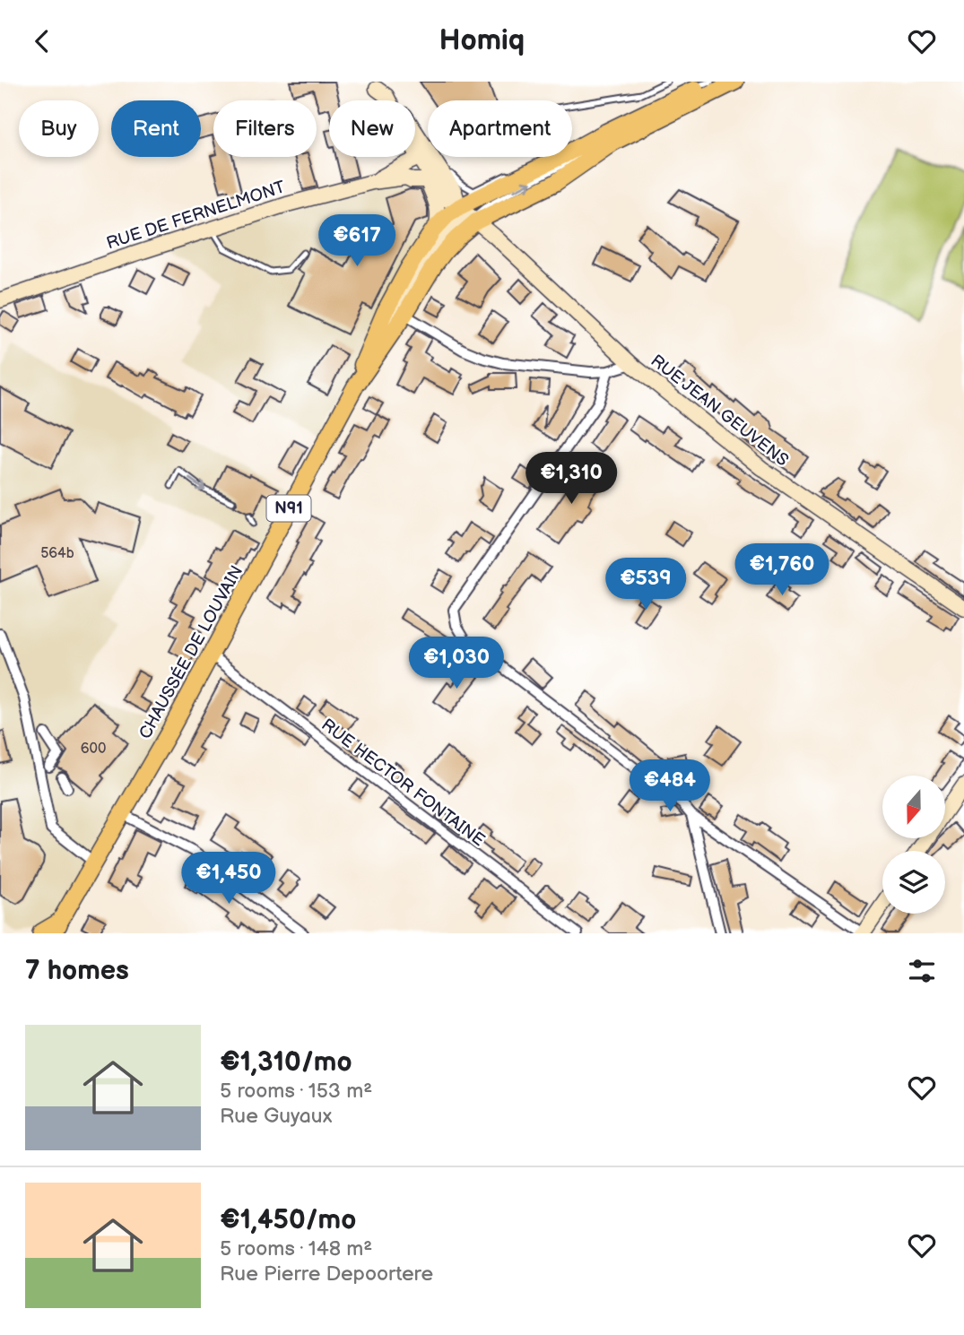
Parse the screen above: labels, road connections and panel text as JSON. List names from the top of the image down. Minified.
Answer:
{"streets":{"main road":["N91","CHAUSSÉE DE LOUVAIN"],"street":["RUE DE FERNELMONT","RUE JEAN GEUVENS","RUE HECTOR FONTAINE"]},"crossings":[["RUE DE FERNELMONT","RUE JEAN GEUVENS"],["RUE JEAN GEUVENS","CHAUSSÉE DE LOUVAIN"],["CHAUSSÉE DE LOUVAIN","RUE HECTOR FONTAINE"]],"house_numbers":["564b","600"],"north":"bottom","page":{"header":"Homiq","chip":["Buy","Rent","Filters","New","Apartment"],"price":["€617","€1,310","€1,760","€539","€1,030","€484","€1,450"],"heading":"7 homes","list":[{"name":"€1,310/mo","note":"5 rooms · 153 m² · Rue Guyaux"},{"name":"€1,450/mo","note":"5 rooms · 148 m² · Rue Pierre Depoortere"}]}}
